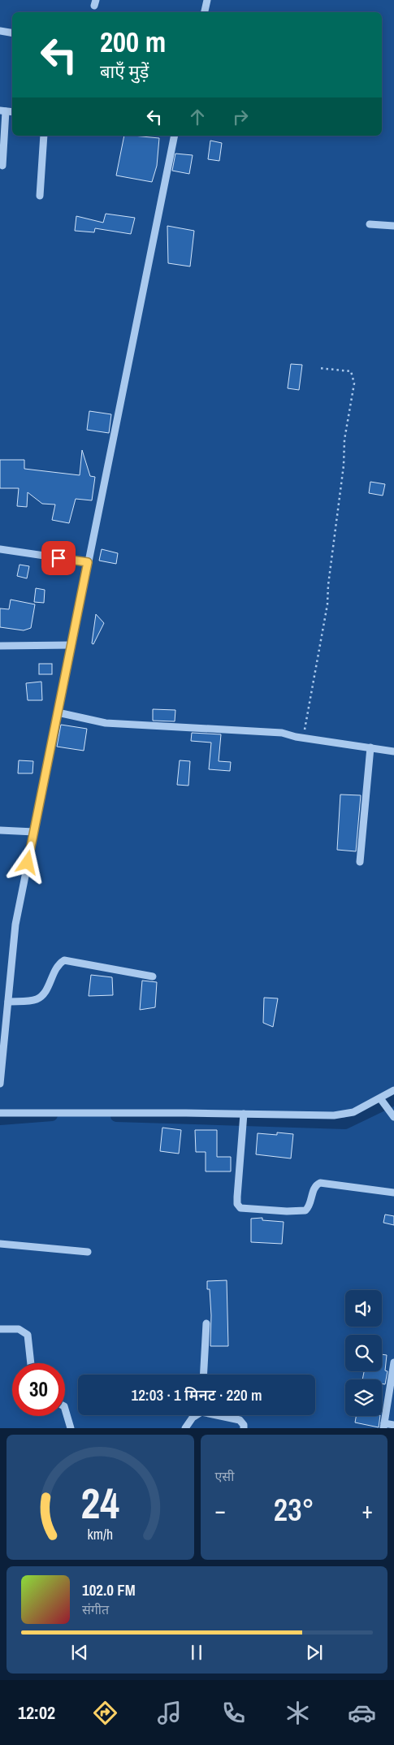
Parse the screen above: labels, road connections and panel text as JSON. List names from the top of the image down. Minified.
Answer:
{"page":{"turn":["200 m","बाएँ मुड़ें"],"limit":"30","trip":"12:03 · 1 मिनट · 220 m","tile":"एसी","heat":["−","23°","+"],"song":["102.0 FM","संगीत"],"tabs":"12:02","gauge":["24","km/h"]}}
